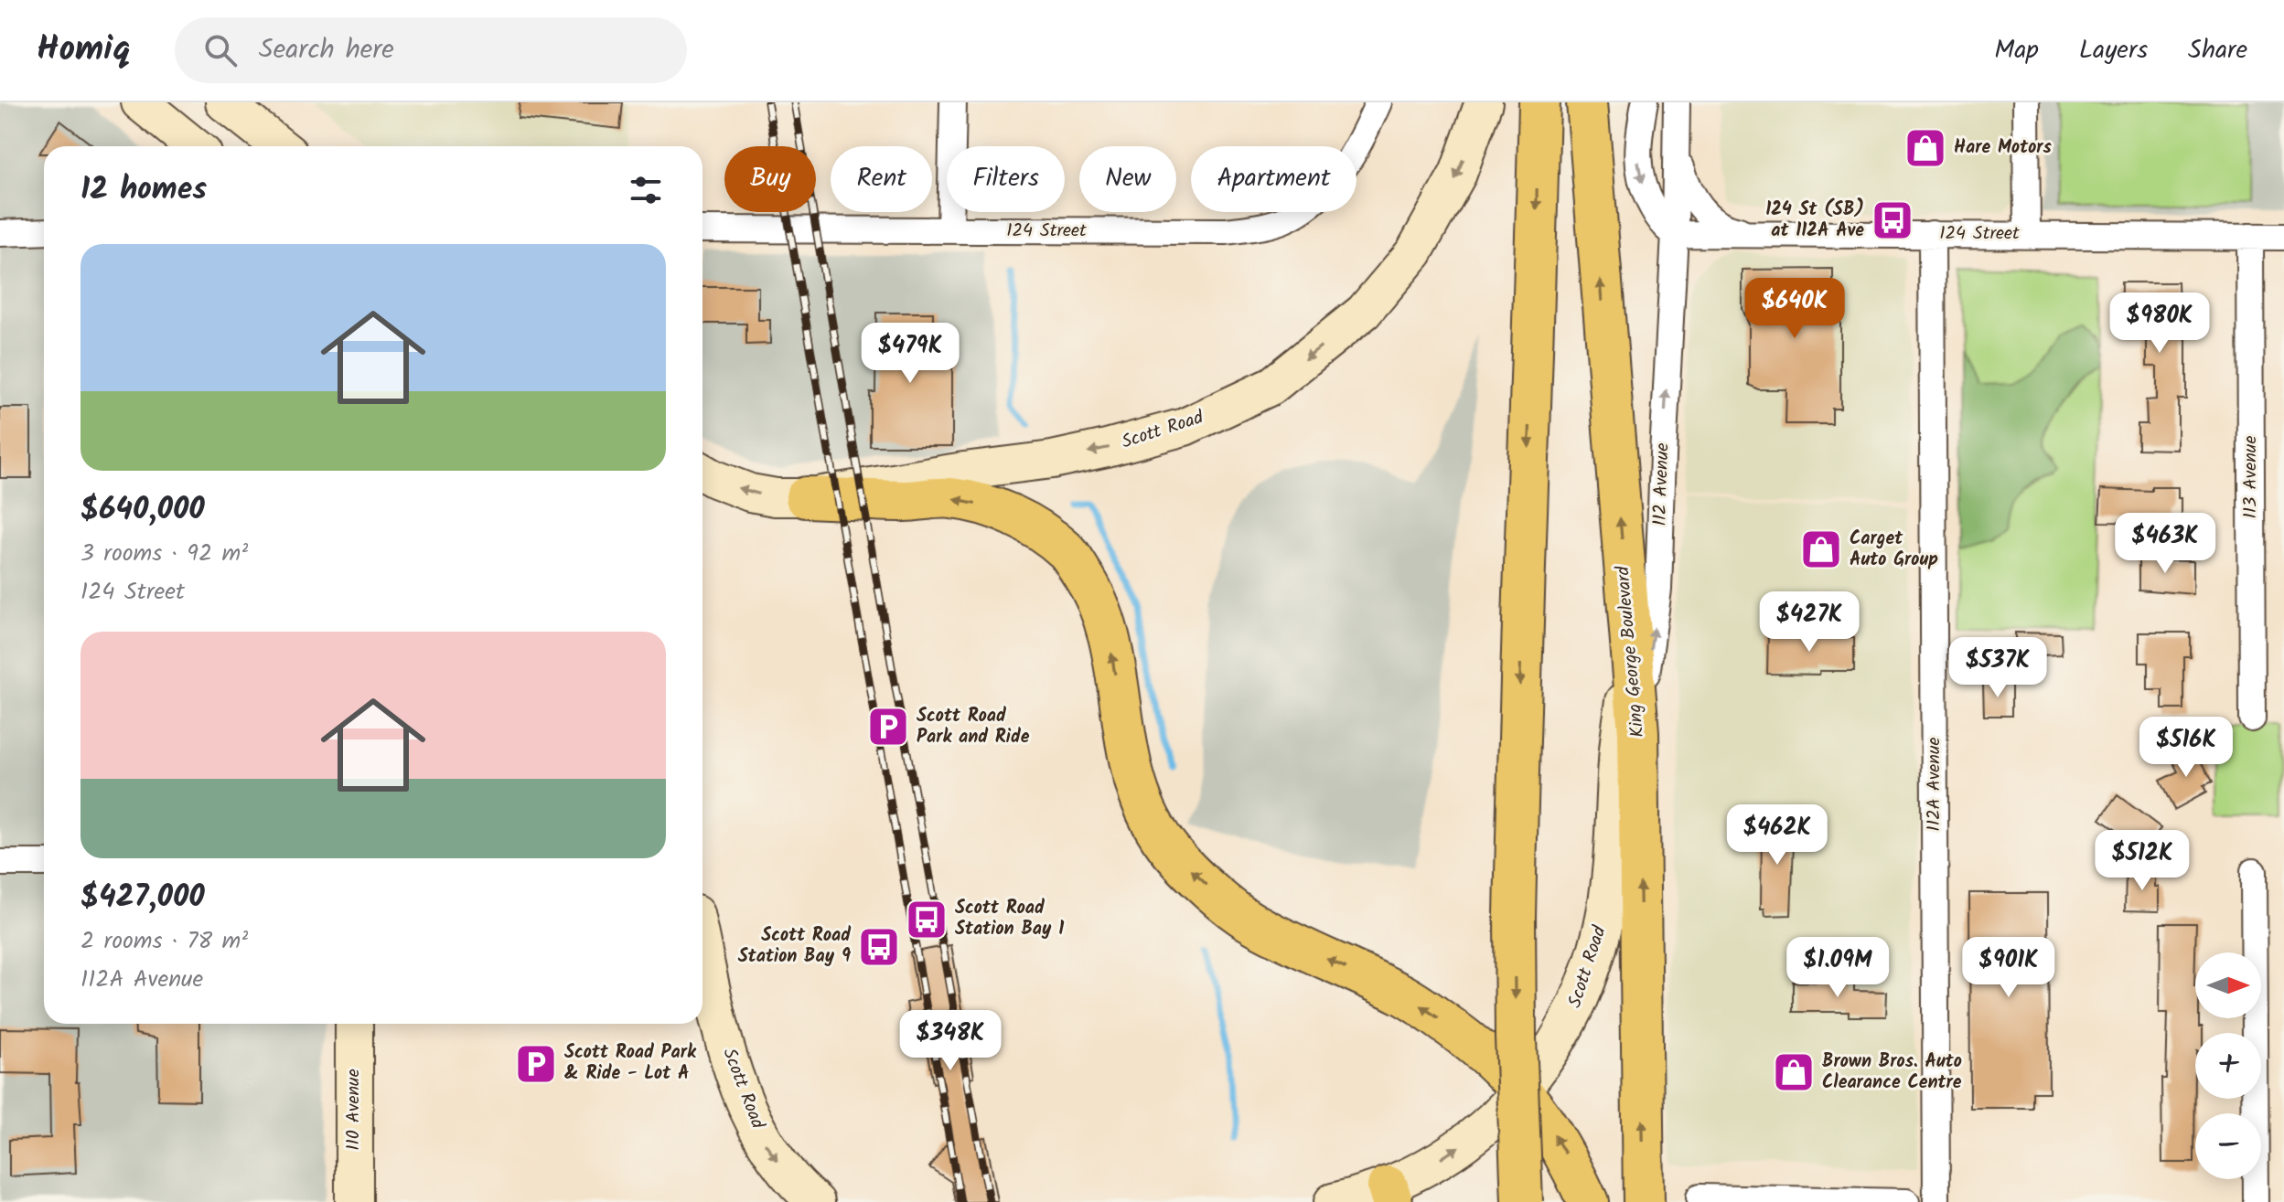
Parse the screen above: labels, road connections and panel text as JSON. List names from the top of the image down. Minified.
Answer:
{"streets":{"main road":["Scott Road","King George Boulevard","110 Avenue"],"street":["124 Street","113 Avenue","112 Avenue","112A Avenue"]},"crossings":[["124 Street","113 Avenue"],["124 Street","112 Avenue"],["124 Street","112A Avenue"],["Scott Road","King George Boulevard"],["112 Avenue","King George Boulevard"]],"one_way":["112 Avenue"],"places":{"shop":["Hare Motors","Carget Auto Group","Brown Bros. Auto Clearance Centre"],"bus stop":["124 St (SB) at 112A Ave","Scott Road Station Bay 1","Scott Road Station Bay 9"],"parking":["Scott Road Park and Ride","Scott Road Park & Ride - Lot A"]},"north":"right","page":{"header":"Homiq","search":"Search here","nav":["Map","Layers","Share"],"chip":["Buy","Rent","Filters","New","Apartment"],"heading":"12 homes","list":[{"name":"$640,000","note":"3 rooms · 92 m² · 124 Street"},{"name":"$427,000","note":"2 rooms · 78 m² · 112A Avenue"}],"price":["$640K","$980K","$479K","$463K","$427K","$537K","$516K","$462K","$512K","$1.09M","$901K","$348K"],"map_buttons":["+","−"]}}
